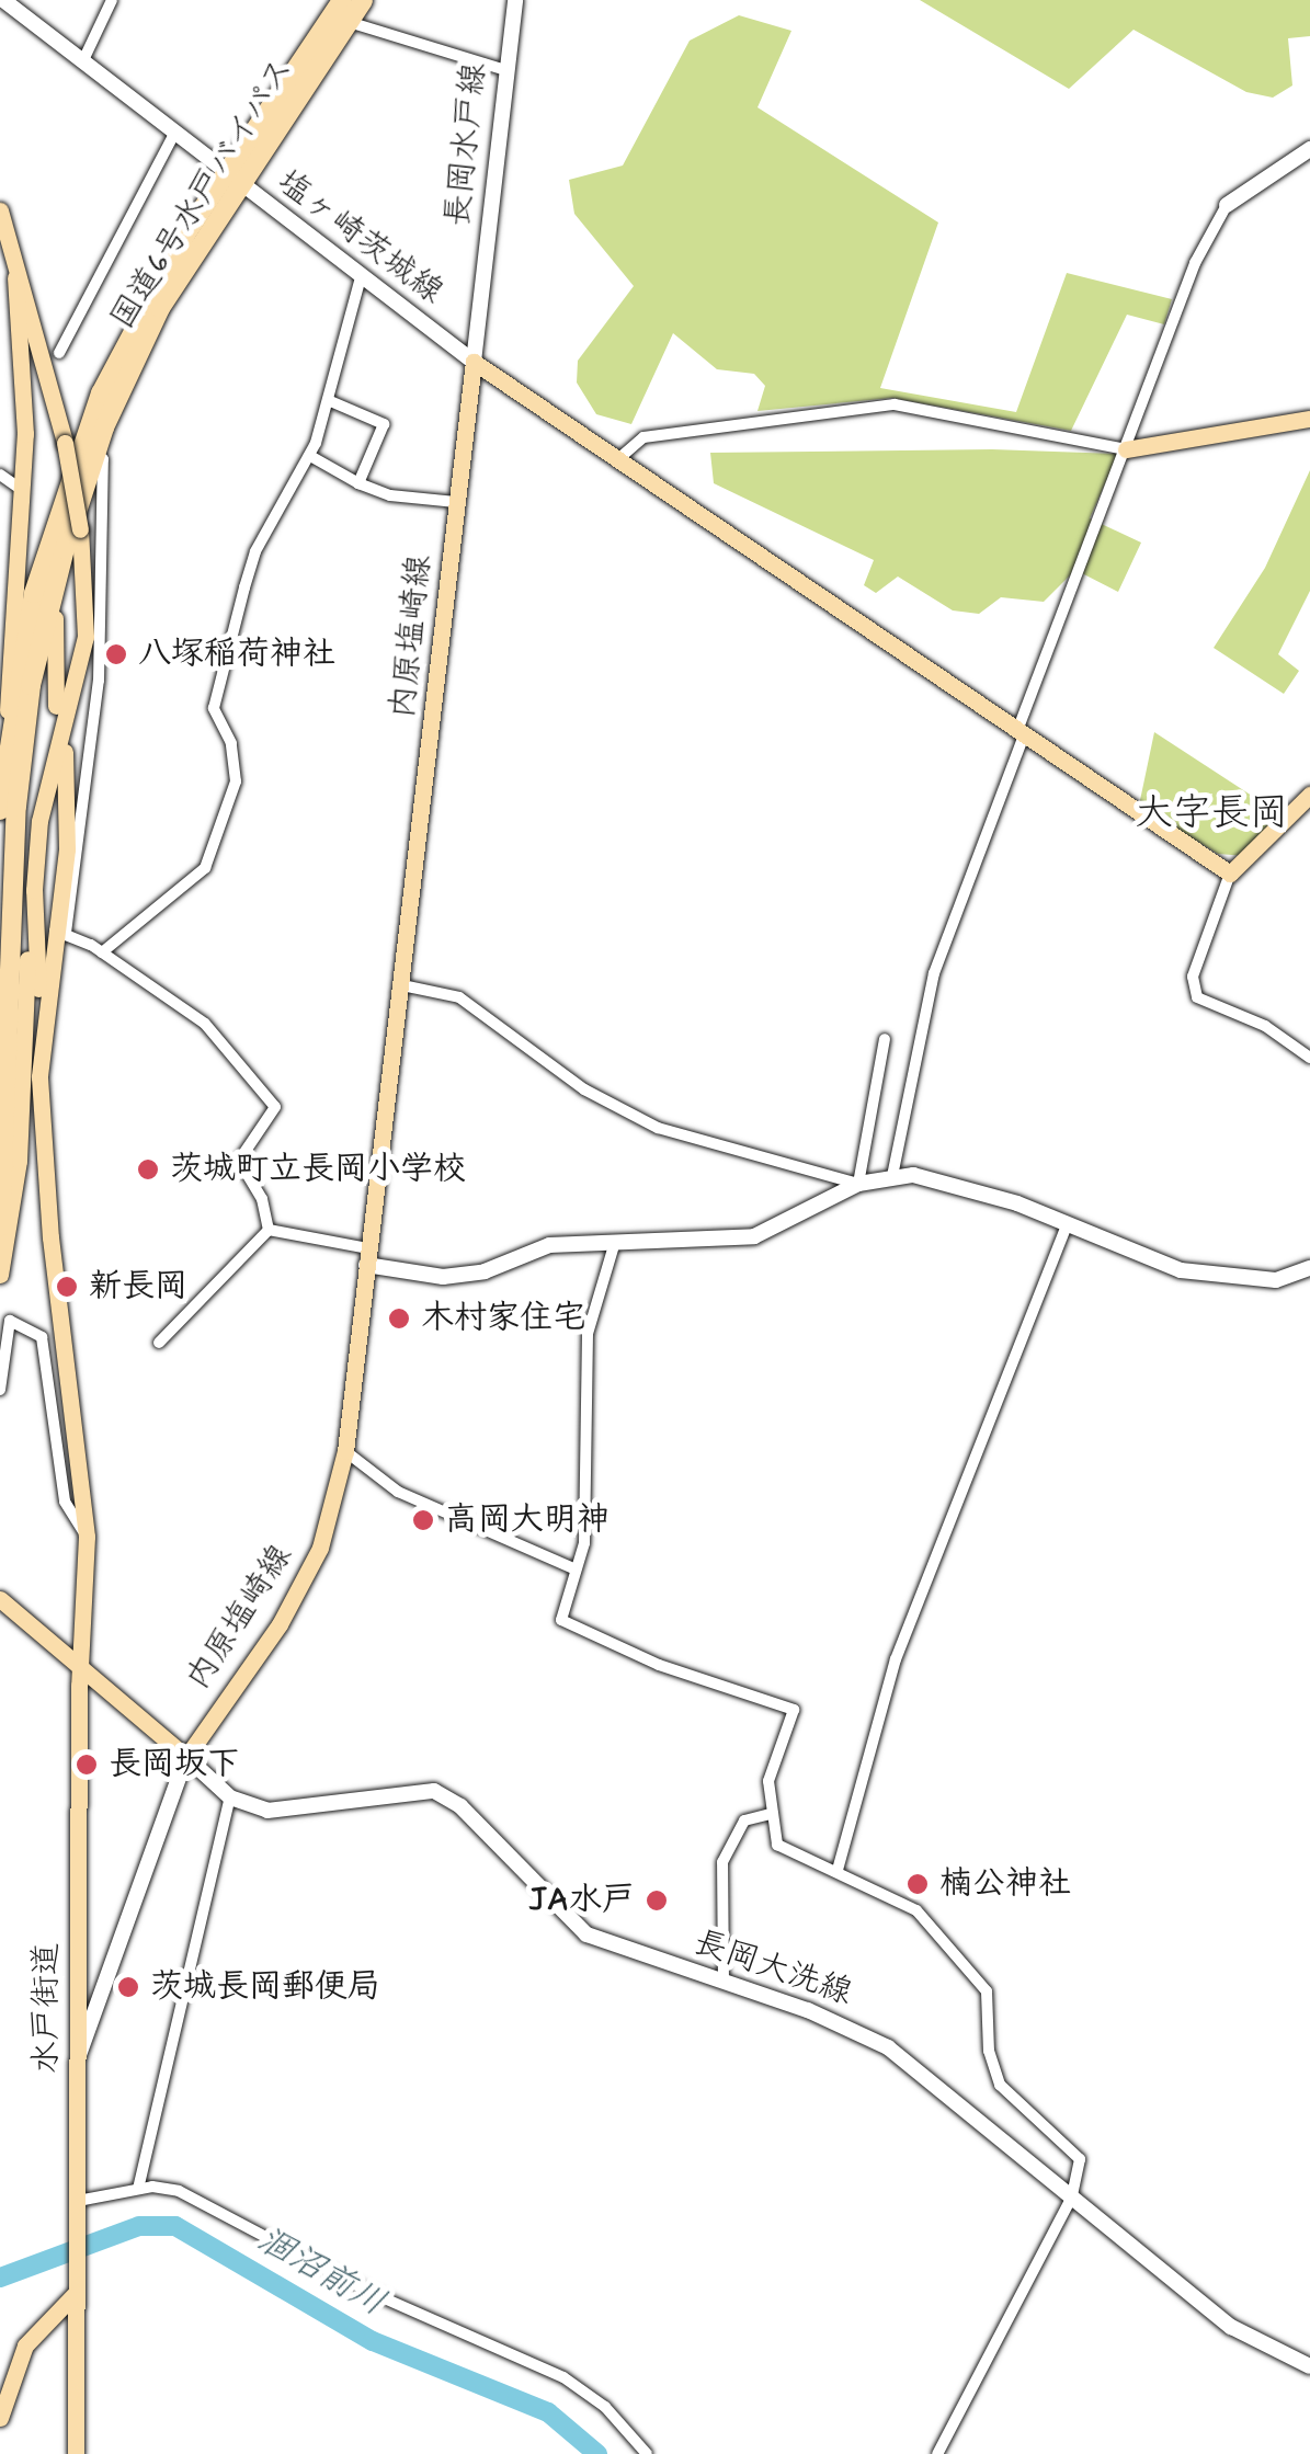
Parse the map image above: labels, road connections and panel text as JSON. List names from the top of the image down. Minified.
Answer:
{"streets":{"highway":["国道6号水戸バイパス"],"main road":["長岡水戸線","塩ヶ崎茨城線","内原塩崎線","長岡大洗線","水戸街道"]},"crossings":[["長岡水戸線","塩ヶ崎茨城線"],["長岡水戸線","内原塩崎線"],["国道6号水戸バイパス","塩ヶ崎茨城線"],["塩ヶ崎茨城線","内原塩崎線"],["内原塩崎線","長岡大洗線"]],"districts":["大字長岡"],"water":["涸沼前川"],"places":["八塚稲荷神社","茨城町立長岡小学校","新長岡","木村家住宅","高岡大明神","長岡坂下","楠公神社","JA水戸","茨城長岡郵便局"]}
